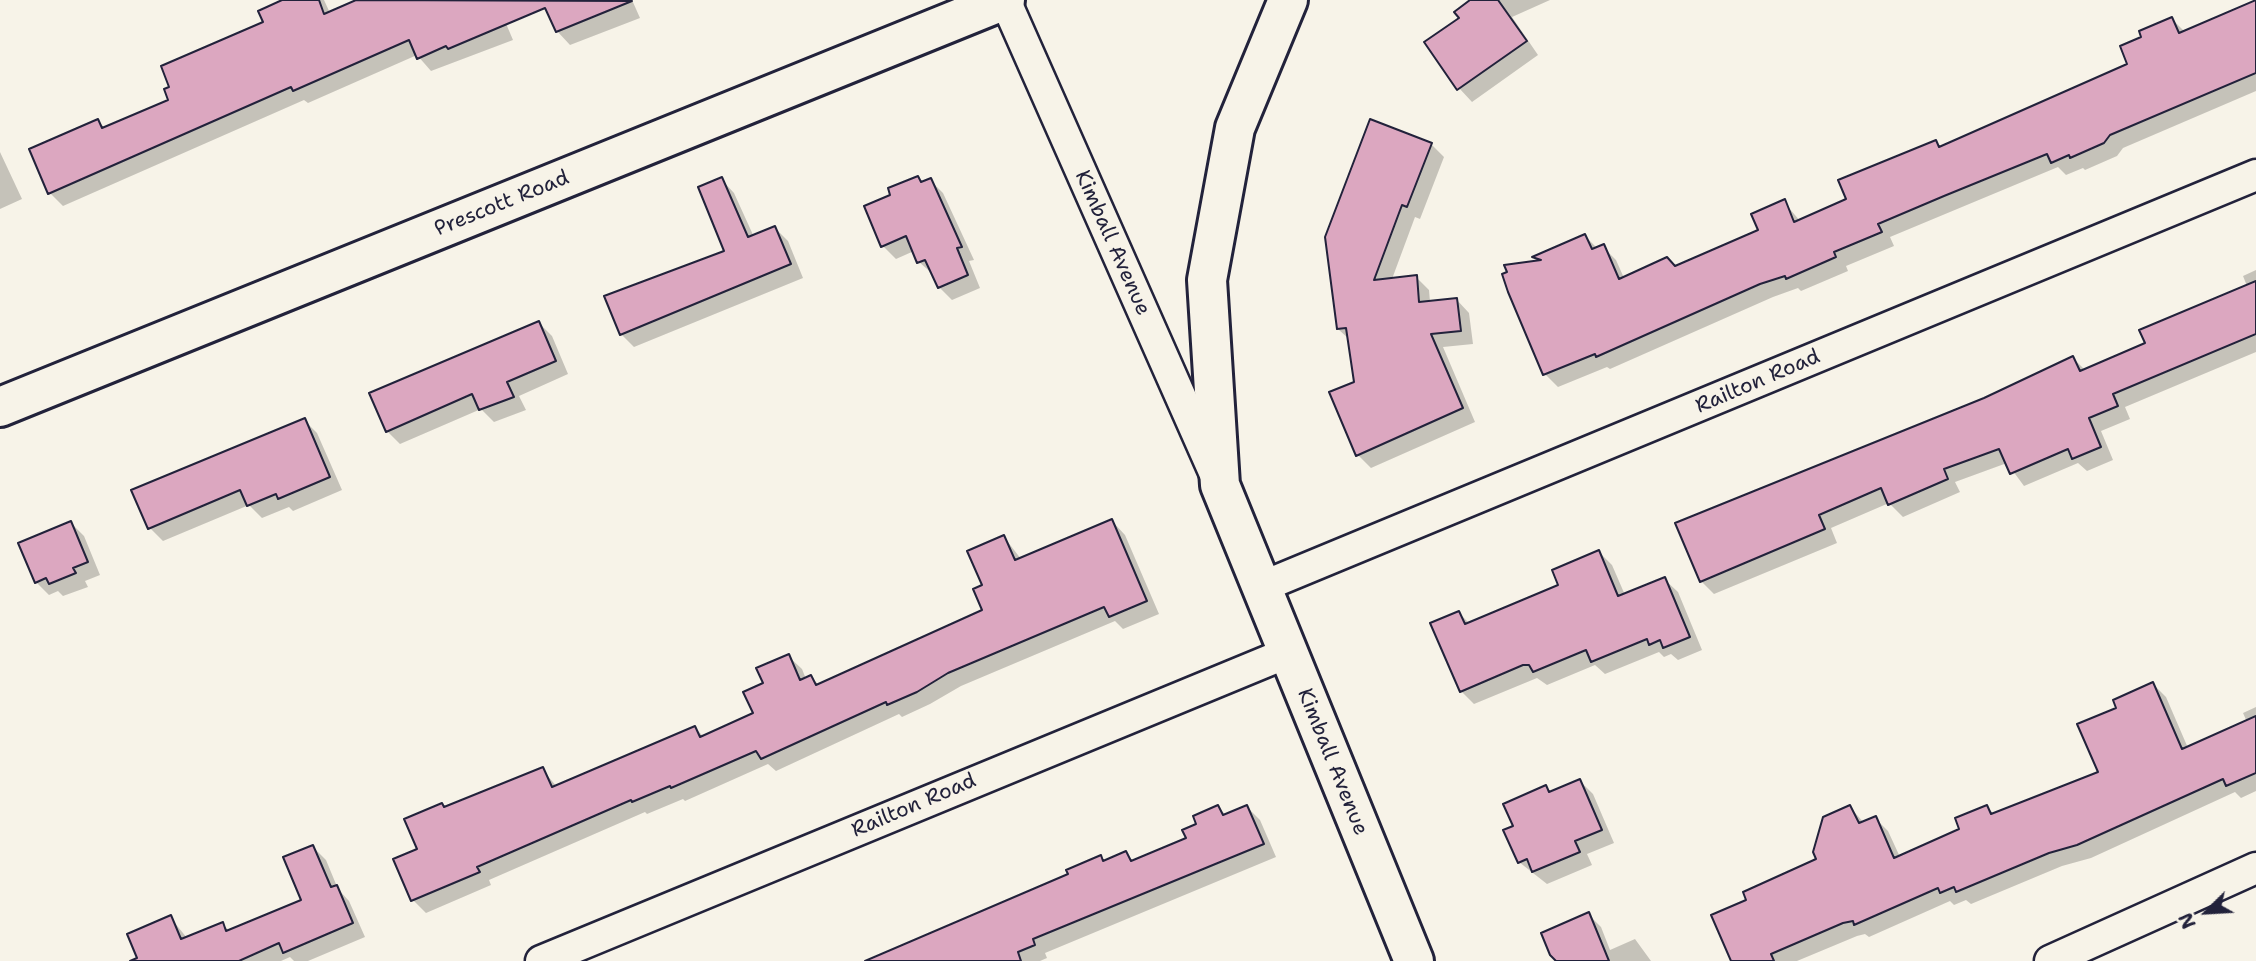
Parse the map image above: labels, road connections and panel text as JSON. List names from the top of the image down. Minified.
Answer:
{"streets":{"main road":["Prescott Road","Kimball Avenue"],"street":["Railton Road"]},"crossings":[["Prescott Road","Kimball Avenue"],["Kimball Avenue","Railton Road"]],"north":"bottom left"}
